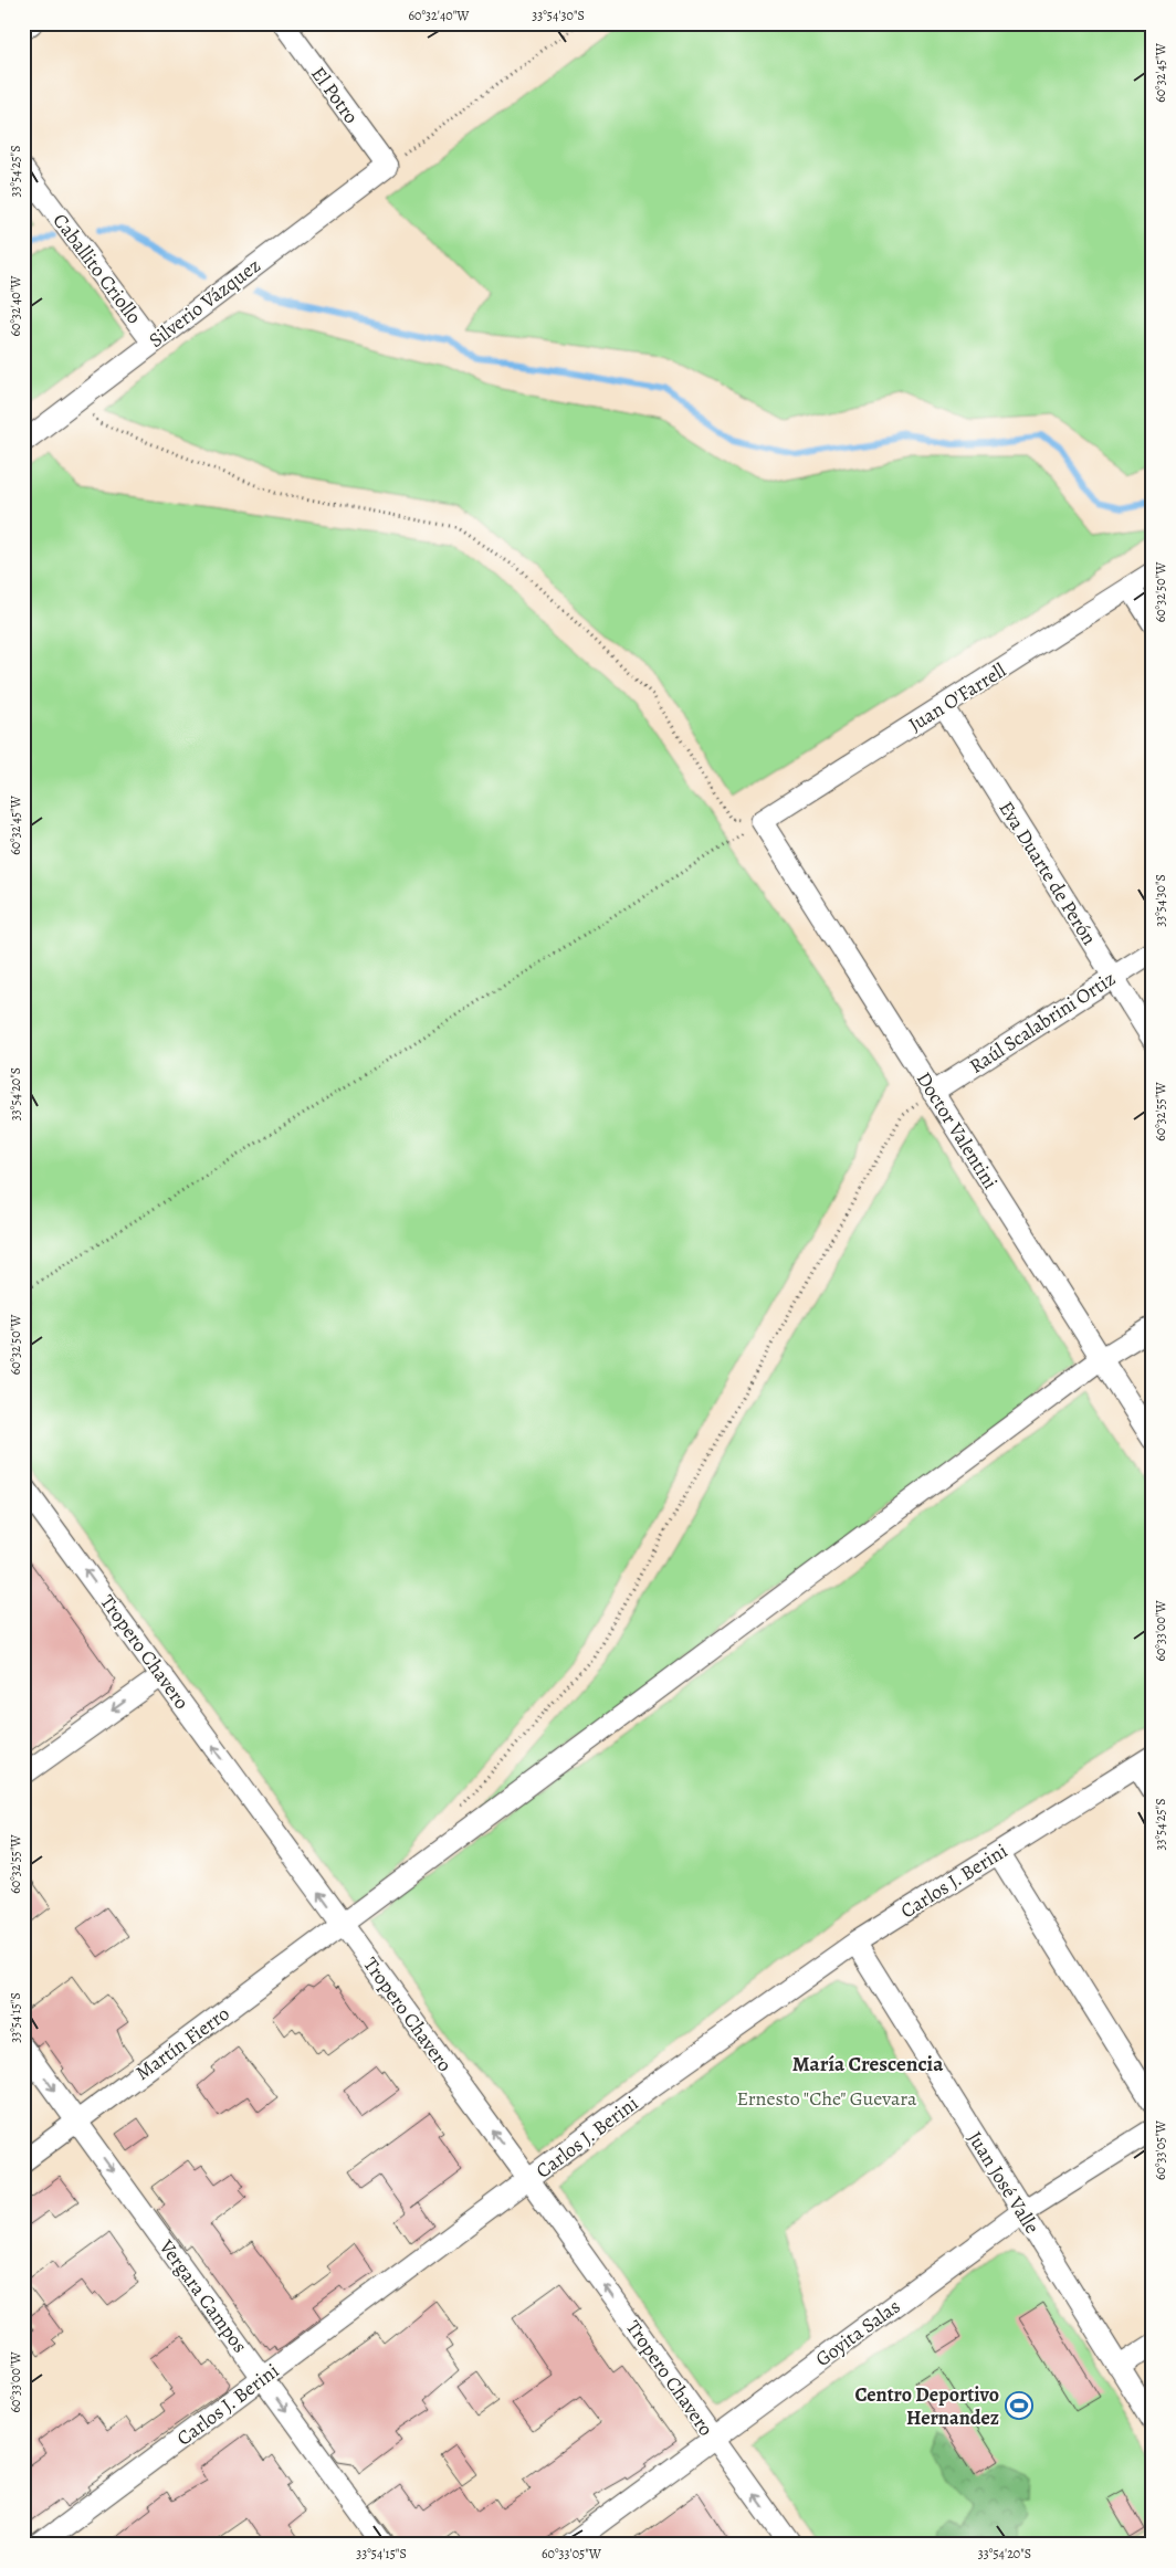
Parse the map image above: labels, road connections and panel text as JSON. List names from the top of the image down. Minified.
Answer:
{"streets":{"street":["El Potro","Caballito Criollo","Silverio Vázquez","Juan O'Farrell","Eva Duarte de Perón","Raúl Scalabrini Ortiz","Doctor Valentini","Tropero Chavero","Carlos J. Berini","Martín Fierro","Juan José Valle","Vergara Campos","Goyita Salas"]},"crossings":[["El Potro","Silverio Vázquez"],["Caballito Criollo","Silverio Vázquez"],["Juan O'Farrell","Eva Duarte de Perón"],["Juan O'Farrell","Doctor Valentini"],["Eva Duarte de Perón","Raúl Scalabrini Ortiz"],["Raúl Scalabrini Ortiz","Doctor Valentini"],["Doctor Valentini","Martín Fierro"],["Tropero Chavero","Carlos J. Berini"],["Tropero Chavero","Martín Fierro"],["Tropero Chavero","Goyita Salas"],["Carlos J. Berini","Juan José Valle"],["Carlos J. Berini","Vergara Campos"],["Martín Fierro","Vergara Campos"],["Juan José Valle","Goyita Salas"]],"one_way":["Tropero Chavero","Vergara Campos"],"districts":["María Crescencia"],"parks":["Ernesto \"Che\" Guevara"],"places":{"sports":["Centro Deportivo Hernandez"]},"coordinates":["60°32'40\"W","33°54'30\"S","60°32'45\"W","33°54'25\"S","60°32'50\"W","33°54'20\"S","60°32'55\"W","60°33'00\"W","33°54'15\"S","60°33'05\"W"]}
